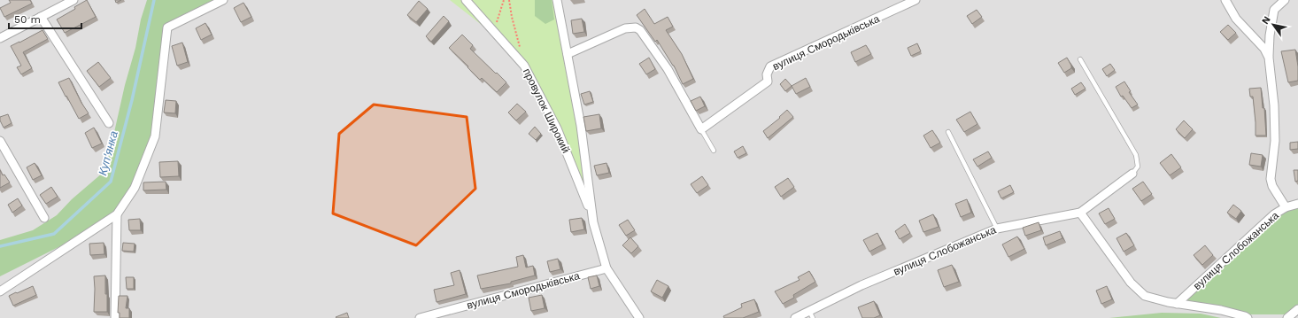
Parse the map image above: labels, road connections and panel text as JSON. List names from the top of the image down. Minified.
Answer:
{"streets":{"street":["вулиця Смородьківська","провулок Широкий","вулиця Слобожанська"]},"water":["Куп'янка"],"scale_bar":"50 m","north":"top left"}
